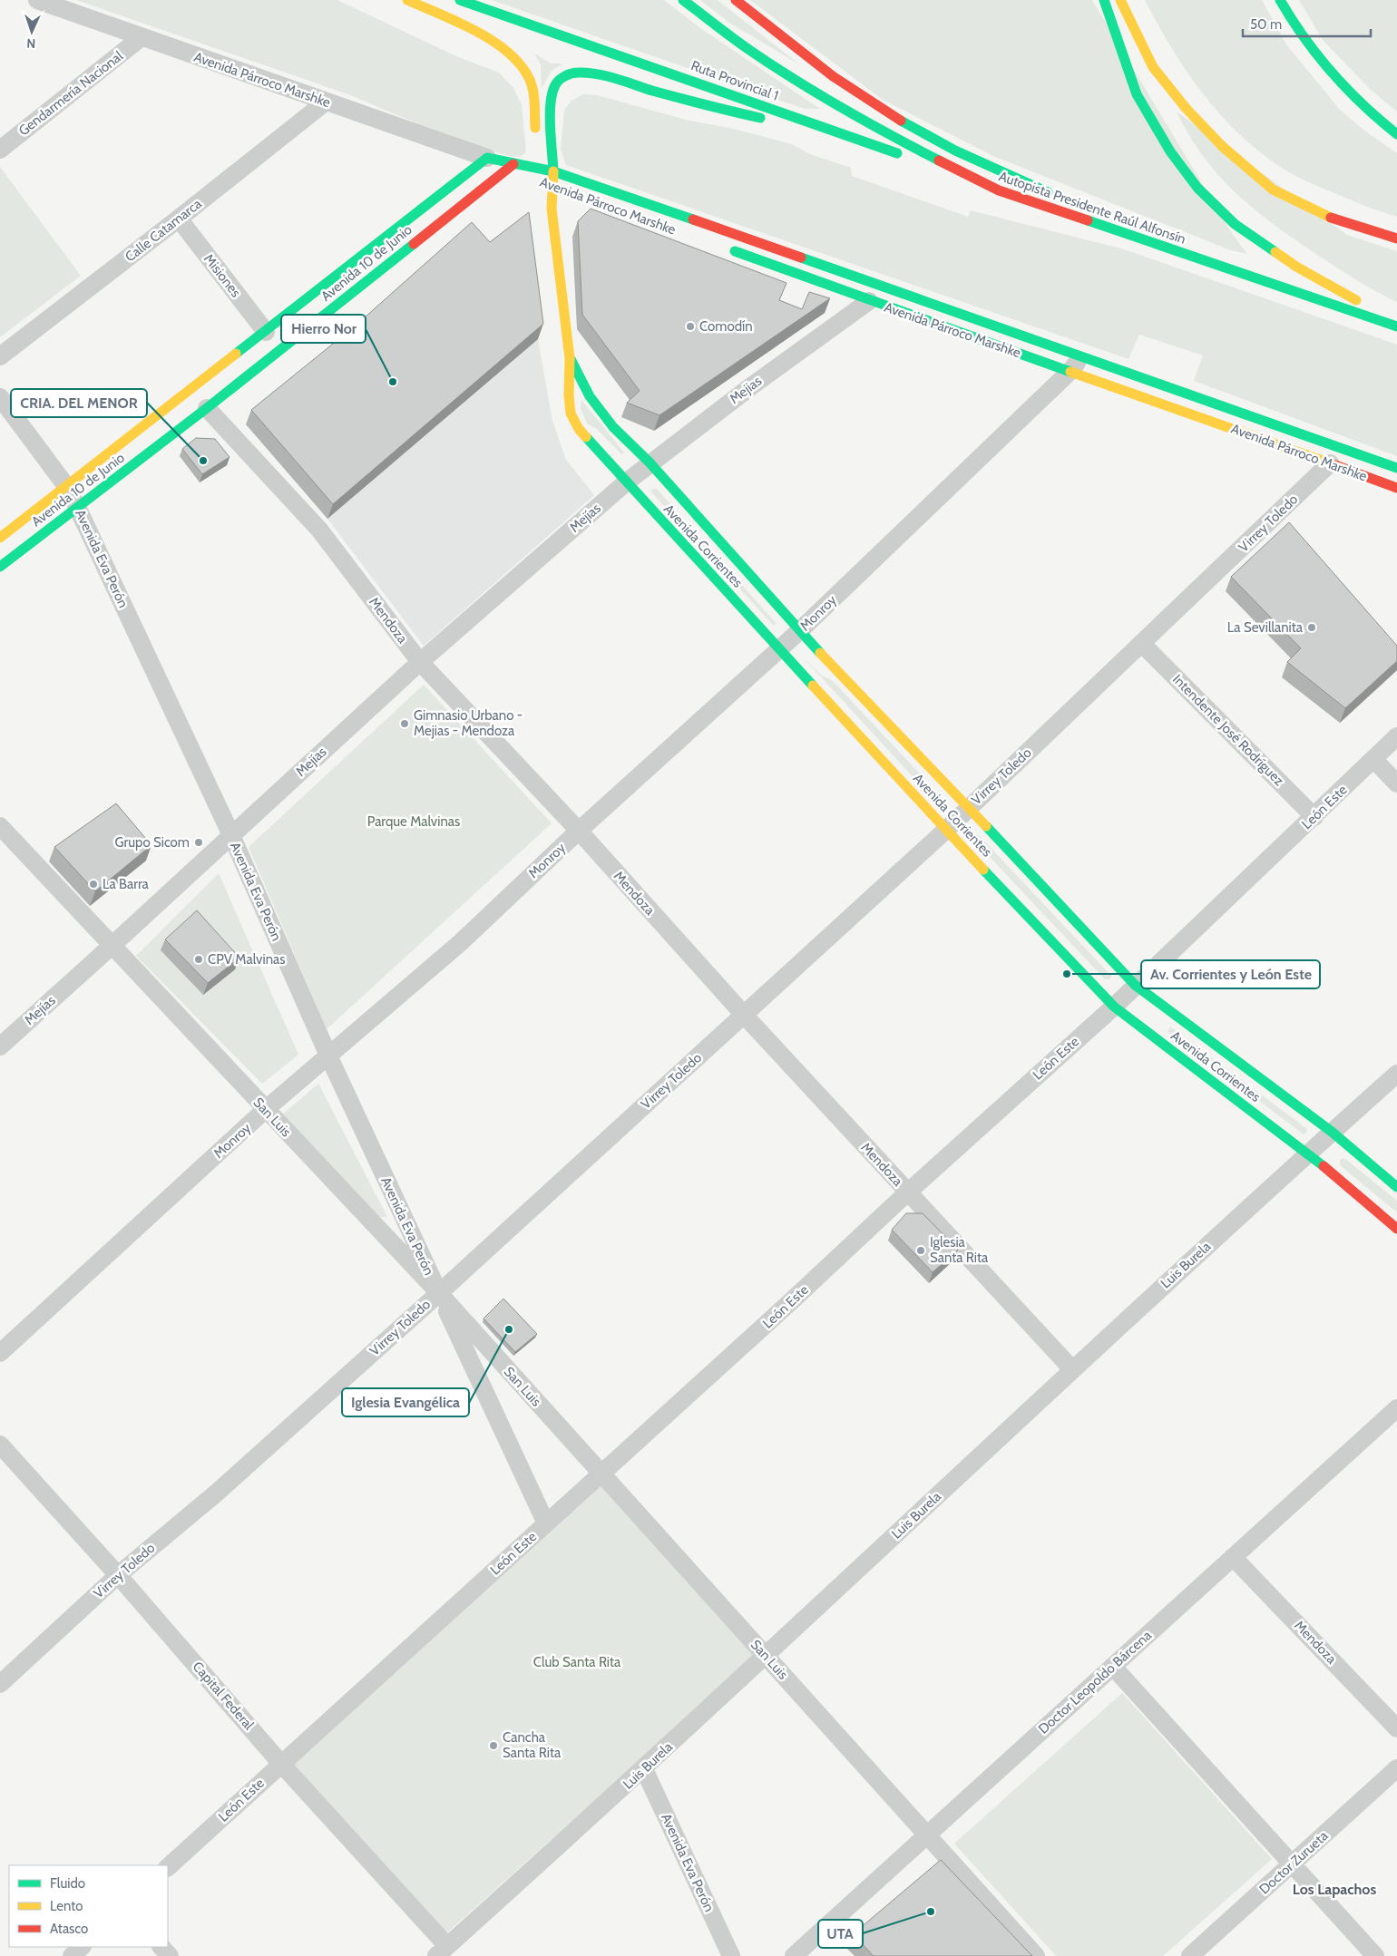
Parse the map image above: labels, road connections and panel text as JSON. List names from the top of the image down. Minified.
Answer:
{"streets":{"main road":["Avenida Párroco Marshke","Ruta Provincial 1","Autopista Presidente Raúl Alfonsín","Avenida 10 de Junio","Avenida Corrientes"],"street":["Gendarmería Nacional","Calle Catamarca","Misiones","Mejias","Mejías","Virrey Toledo","Avenida Eva Perón","Monroy","Mendoza","Intendente José Rodríguez","León Este","San Luis","Luis Burela","Doctor Leopoldo Bárcena","Capital Federal","Doctor Zurueta"]},"crossings":[["Avenida Párroco Marshke","Gendarmería Nacional"],["Avenida Párroco Marshke","Calle Catamarca"],["Avenida Párroco Marshke","Avenida 10 de Junio"],["Avenida Párroco Marshke","Mejias"],["Avenida Párroco Marshke","Virrey Toledo"],["Avenida Párroco Marshke","Avenida Corrientes"],["Avenida Párroco Marshke","Monroy"],["Ruta Provincial 1","Autopista Presidente Raúl Alfonsín"],["Ruta Provincial 1","Avenida Corrientes"],["Calle Catamarca","Misiones"],["Avenida 10 de Junio","Misiones"],["Avenida 10 de Junio","Avenida Eva Perón"],["Avenida 10 de Junio","Mendoza"],["Mejias","Mejías"],["Mejias","Avenida Corrientes"],["Mejías","Avenida Corrientes"],["Mejías","Avenida Eva Perón"],["Mejías","Mendoza"],["Mejías","San Luis"],["Virrey Toledo","Avenida Corrientes"],["Virrey Toledo","Avenida Eva Perón"],["Virrey Toledo","Mendoza"],["Virrey Toledo","Intendente José Rodríguez"],["Virrey Toledo","San Luis"],["Virrey Toledo","Capital Federal"],["Avenida Corrientes","Monroy"],["Avenida Corrientes","León Este"],["Avenida Corrientes","Luis Burela"],["Avenida Eva Perón","Monroy"],["Avenida Eva Perón","León Este"],["Avenida Eva Perón","San Luis"],["Avenida Eva Perón","Luis Burela"],["Monroy","Mendoza"],["Monroy","San Luis"],["Mendoza","León Este"],["Mendoza","Luis Burela"],["Mendoza","Doctor Leopoldo Bárcena"],["Intendente José Rodríguez","León Este"],["León Este","San Luis"],["León Este","Capital Federal"],["San Luis","Luis Burela"],["San Luis","Doctor Leopoldo Bárcena"],["Luis Burela","Capital Federal"]],"districts":["Los Lapachos"],"parks":["Parque Malvinas","Club Santa Rita"],"places":["Comodín","Hierro Nor","CRIA. DEL MENOR","La Sevillanita","Gimnasio Urbano - Mejias - Mendoza","Grupo Sicom","La Barra","CPV Malvinas","Av. Corrientes y León Este","Iglesia Santa Rita","Iglesia Evangélica","Cancha Santa Rita","UTA"],"legend":["Fluido","Lento","Atasco"],"scale_bar":"50 m","north":"bottom"}
